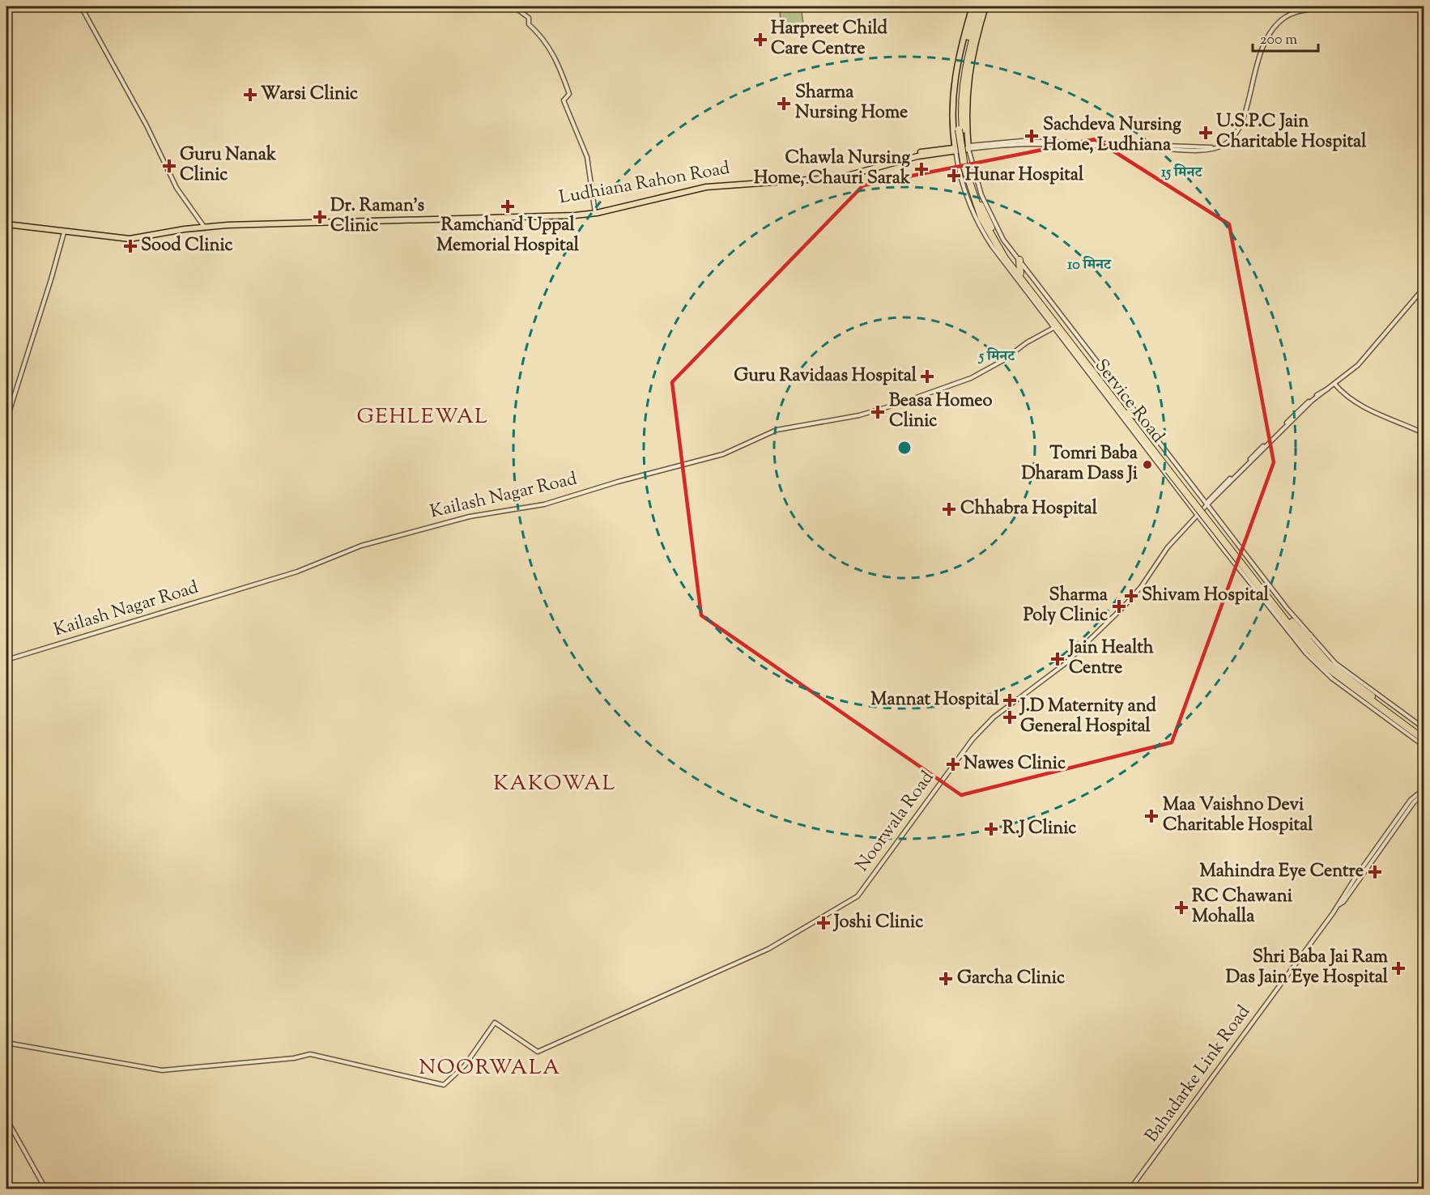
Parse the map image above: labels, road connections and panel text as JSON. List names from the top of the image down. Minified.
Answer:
{"streets":{"main road":["Ludhiana Rahon Road","Service Road"],"street":["Kailash Nagar Road","Noorwala Road","Bahadarke Link Road"]},"crossings":[["Ludhiana Rahon Road","Service Road"],["Service Road","Kailash Nagar Road"],["Service Road","Noorwala Road"]],"districts":["GEHLEWAL","KAKOWAL","NOORWALA"],"places":{"health":["Harpreet Child Care Centre","Warsi Clinic","Sharma Nursing Home","U.S.P.C Jain Charitable Hospital","Sachdeva Nursing Home, Ludhiana","Guru Nanak Clinic","Chawla Nursing Home, Chauri Sarak","Hunar Hospital","Ramchand Uppal Memorial Hospital","Dr. Raman's Clinic","Sood Clinic","Guru Ravidaas Hospital","Beasa Homeo Clinic","Chhabra Hospital","Shivam Hospital","Sharma Poly Clinic","Jain Health Centre","Mannat Hospital","J.D Maternity and General Hospital","Nawes Clinic","Maa Vaishno Devi Charitable Hospital","R.J Clinic","Mahindra Eye Centre","RC Chawani Mohalla","Joshi Clinic","Shri Baba Jai Ram Das Jain Eye Hospital","Garcha Clinic"],"other":["Tomri Baba Dharam Dass Ji"]},"scale_bar":"200 m","rings":["15 मिनट","10 मिनट","5 मिनट"]}
